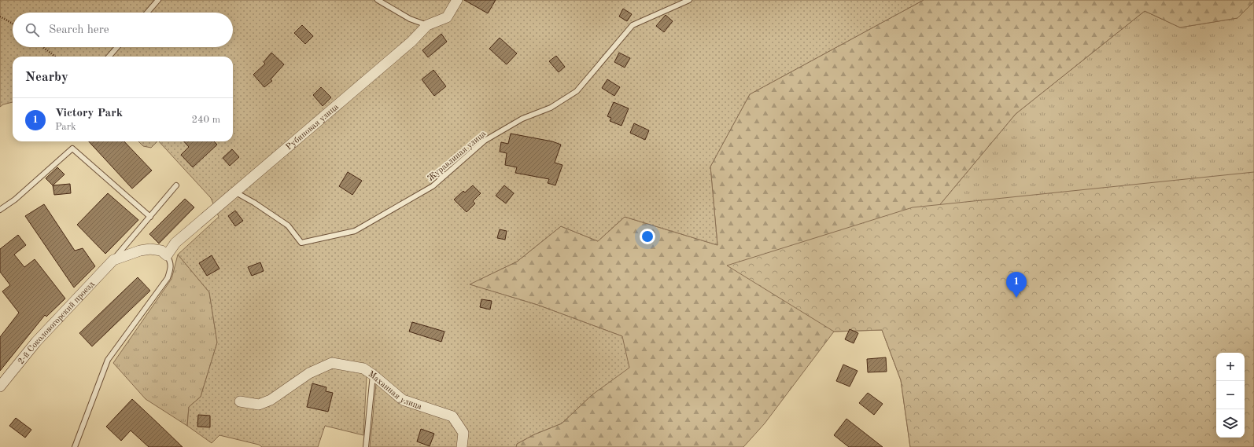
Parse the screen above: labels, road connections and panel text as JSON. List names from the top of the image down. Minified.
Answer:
{"streets":{"street":["Рубиновая улица","2-й Соколовогорский проезд","Маханная улица"],"lane":["Журавлиная улица"]},"crossings":[["Рубиновая улица","Журавлиная улица"]],"page":{"search":"Search here","heading":"Nearby","list":[{"mark":"1","name":"Victory Park","note":"Park","value":"240 m"}],"pins":"1","map_buttons":["+","−"]}}
